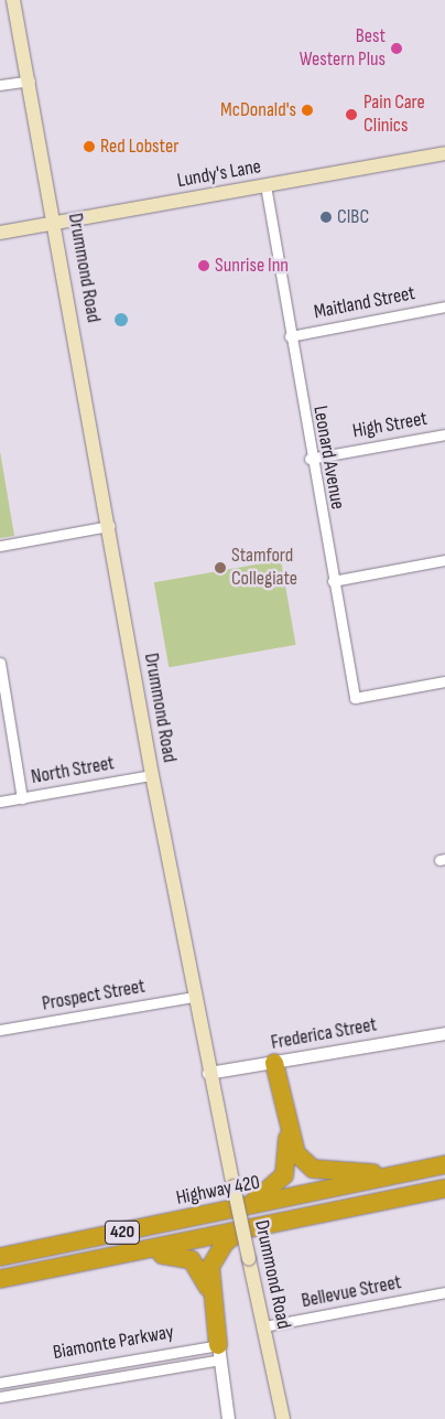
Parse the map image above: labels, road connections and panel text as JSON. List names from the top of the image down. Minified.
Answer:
{"streets":{"highway":["Highway 420","420"],"main road":["Lundy's Lane","Drummond Road"],"street":["Maitland Street","High Street","Leonard Avenue","North Street","Prospect Street","Frederica Street","Bellevue Street","Biamonte Parkway"]},"crossings":[["Lundy's Lane","Drummond Road"],["Lundy's Lane","Leonard Avenue"],["Drummond Road","North Street"],["Drummond Road","Prospect Street"],["Drummond Road","Frederica Street"],["Drummond Road","Bellevue Street"],["Maitland Street","Leonard Avenue"],["High Street","Leonard Avenue"]],"places":["Best Western Plus","McDonald's","Pain Care Clinics","Red Lobster","CIBC","Sunrise Inn","Stamford Collegiate"]}
